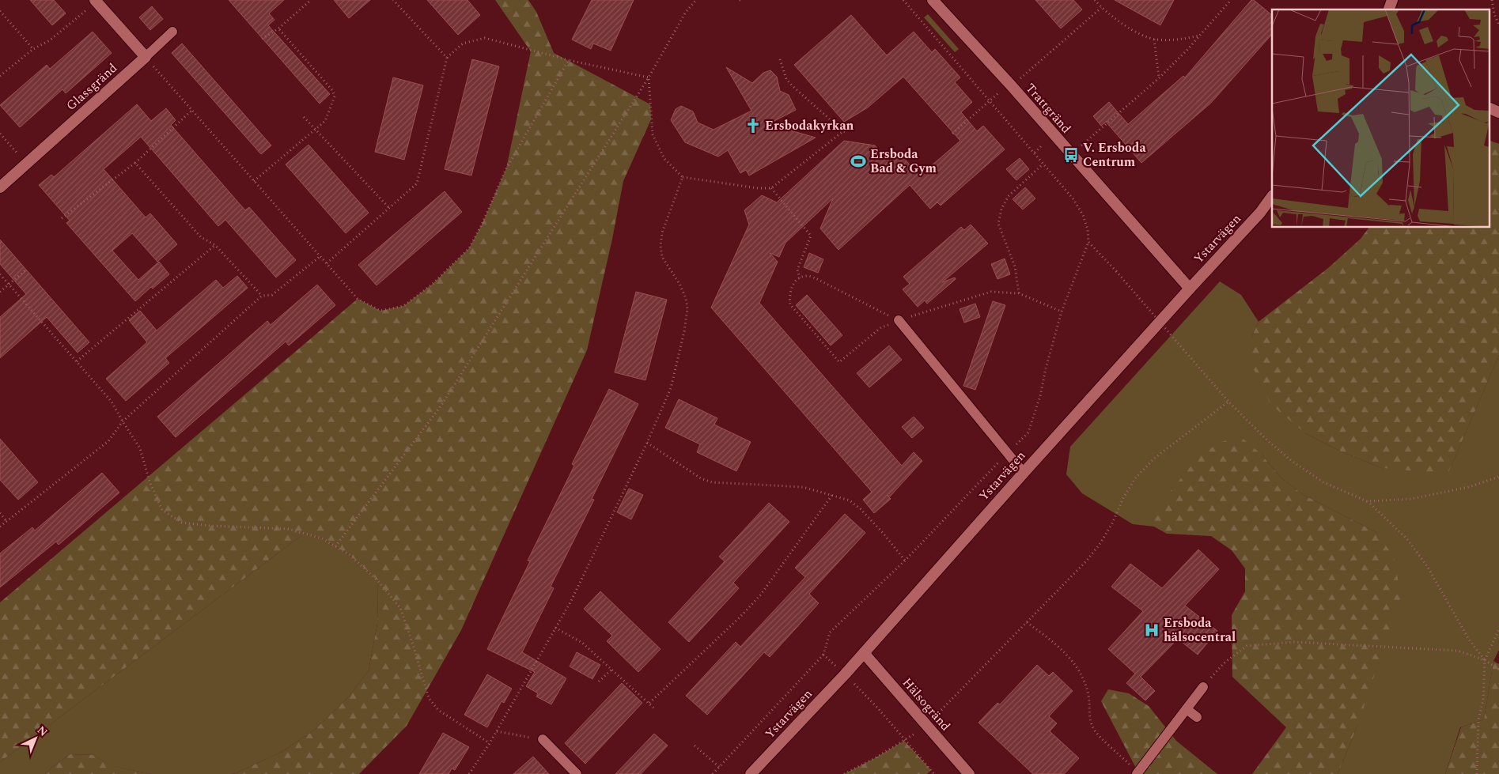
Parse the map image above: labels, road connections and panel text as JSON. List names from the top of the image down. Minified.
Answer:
{"streets":{"street":["Glassgränd","Trattgränd","Ystarvägen","Hälsogränd"]},"crossings":[["Trattgränd","Ystarvägen"],["Ystarvägen","Hälsogränd"]],"places":{"church":["Ersbodakyrkan"],"bus stop":["V. Ersboda Centrum"],"sports":["Ersboda Bad & Gym"],"hospital":["Ersboda hälsocentral"]},"north":"top right"}
